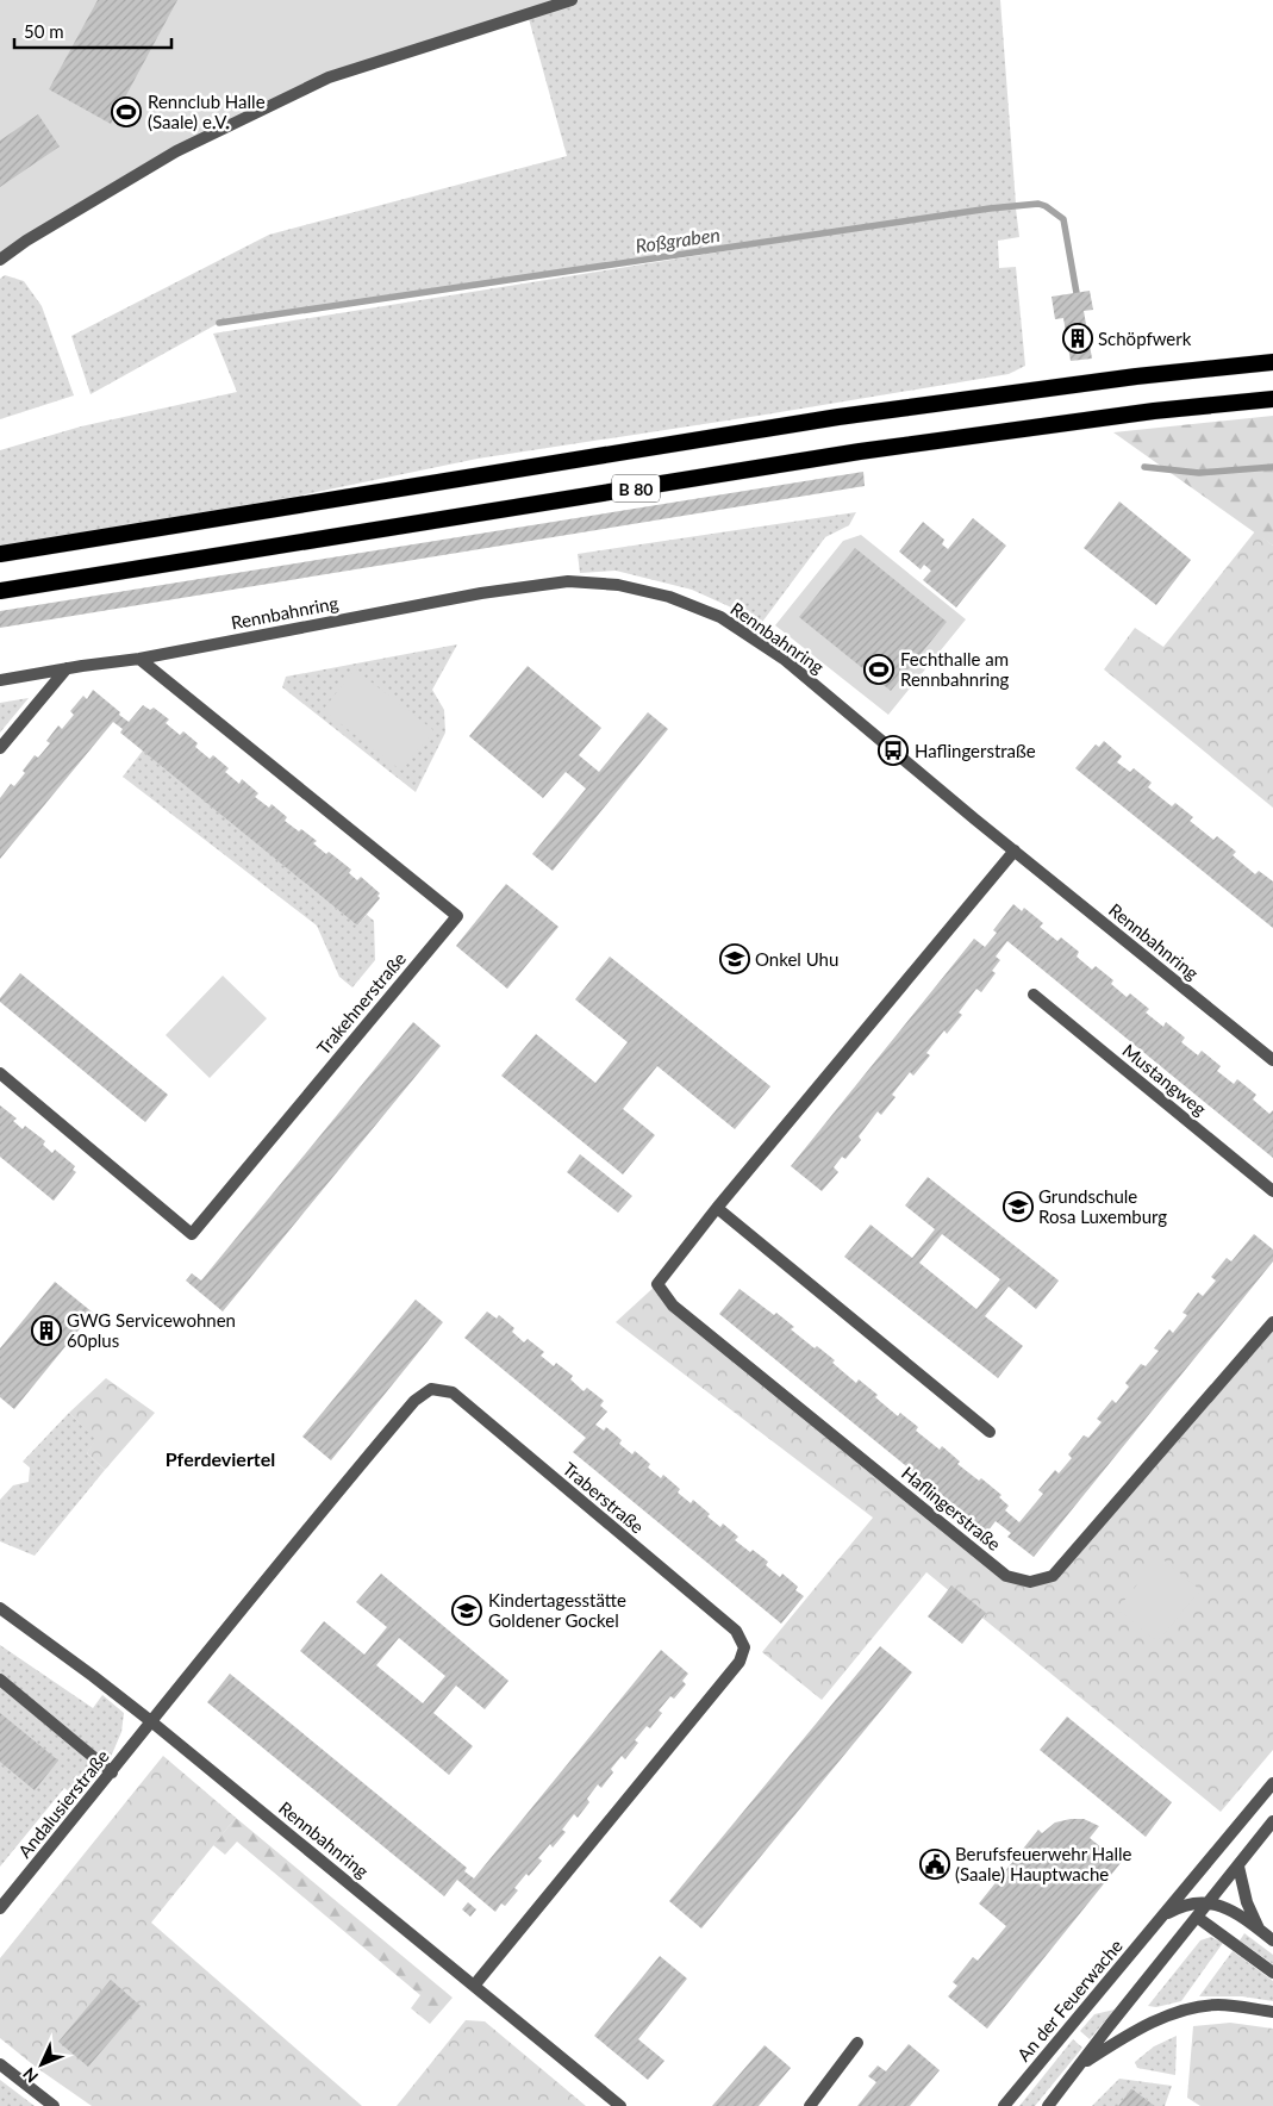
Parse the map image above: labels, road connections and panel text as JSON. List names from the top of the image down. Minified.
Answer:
{"streets":{"highway":["B 80"],"street":["Rennbahnring","Trakehnerstraße","Mustangweg","Traberstraße","Haflingerstraße","Andalusierstraße","An der Feuerwache"]},"crossings":[["Rennbahnring","Trakehnerstraße"],["Rennbahnring","Traberstraße"],["Rennbahnring","Haflingerstraße"],["Rennbahnring","Andalusierstraße"],["Traberstraße","Andalusierstraße"]],"districts":["Pferdeviertel"],"water":["Roßgraben"],"places":{"sports":["Rennclub Halle (Saale) e.V.","Fechthalle am Rennbahnring"],"building":["Schöpfwerk","GWG Servicewohnen 60plus"],"bus stop":["Haflingerstraße"],"school or university":["Onkel Uhu","Grundschule Rosa Luxemburg","Kindertagesstätte Goldener Gockel"],"public building":["Berufsfeuerwehr Halle (Saale) Hauptwache"]},"scale_bar":"50 m","north":"bottom left"}
